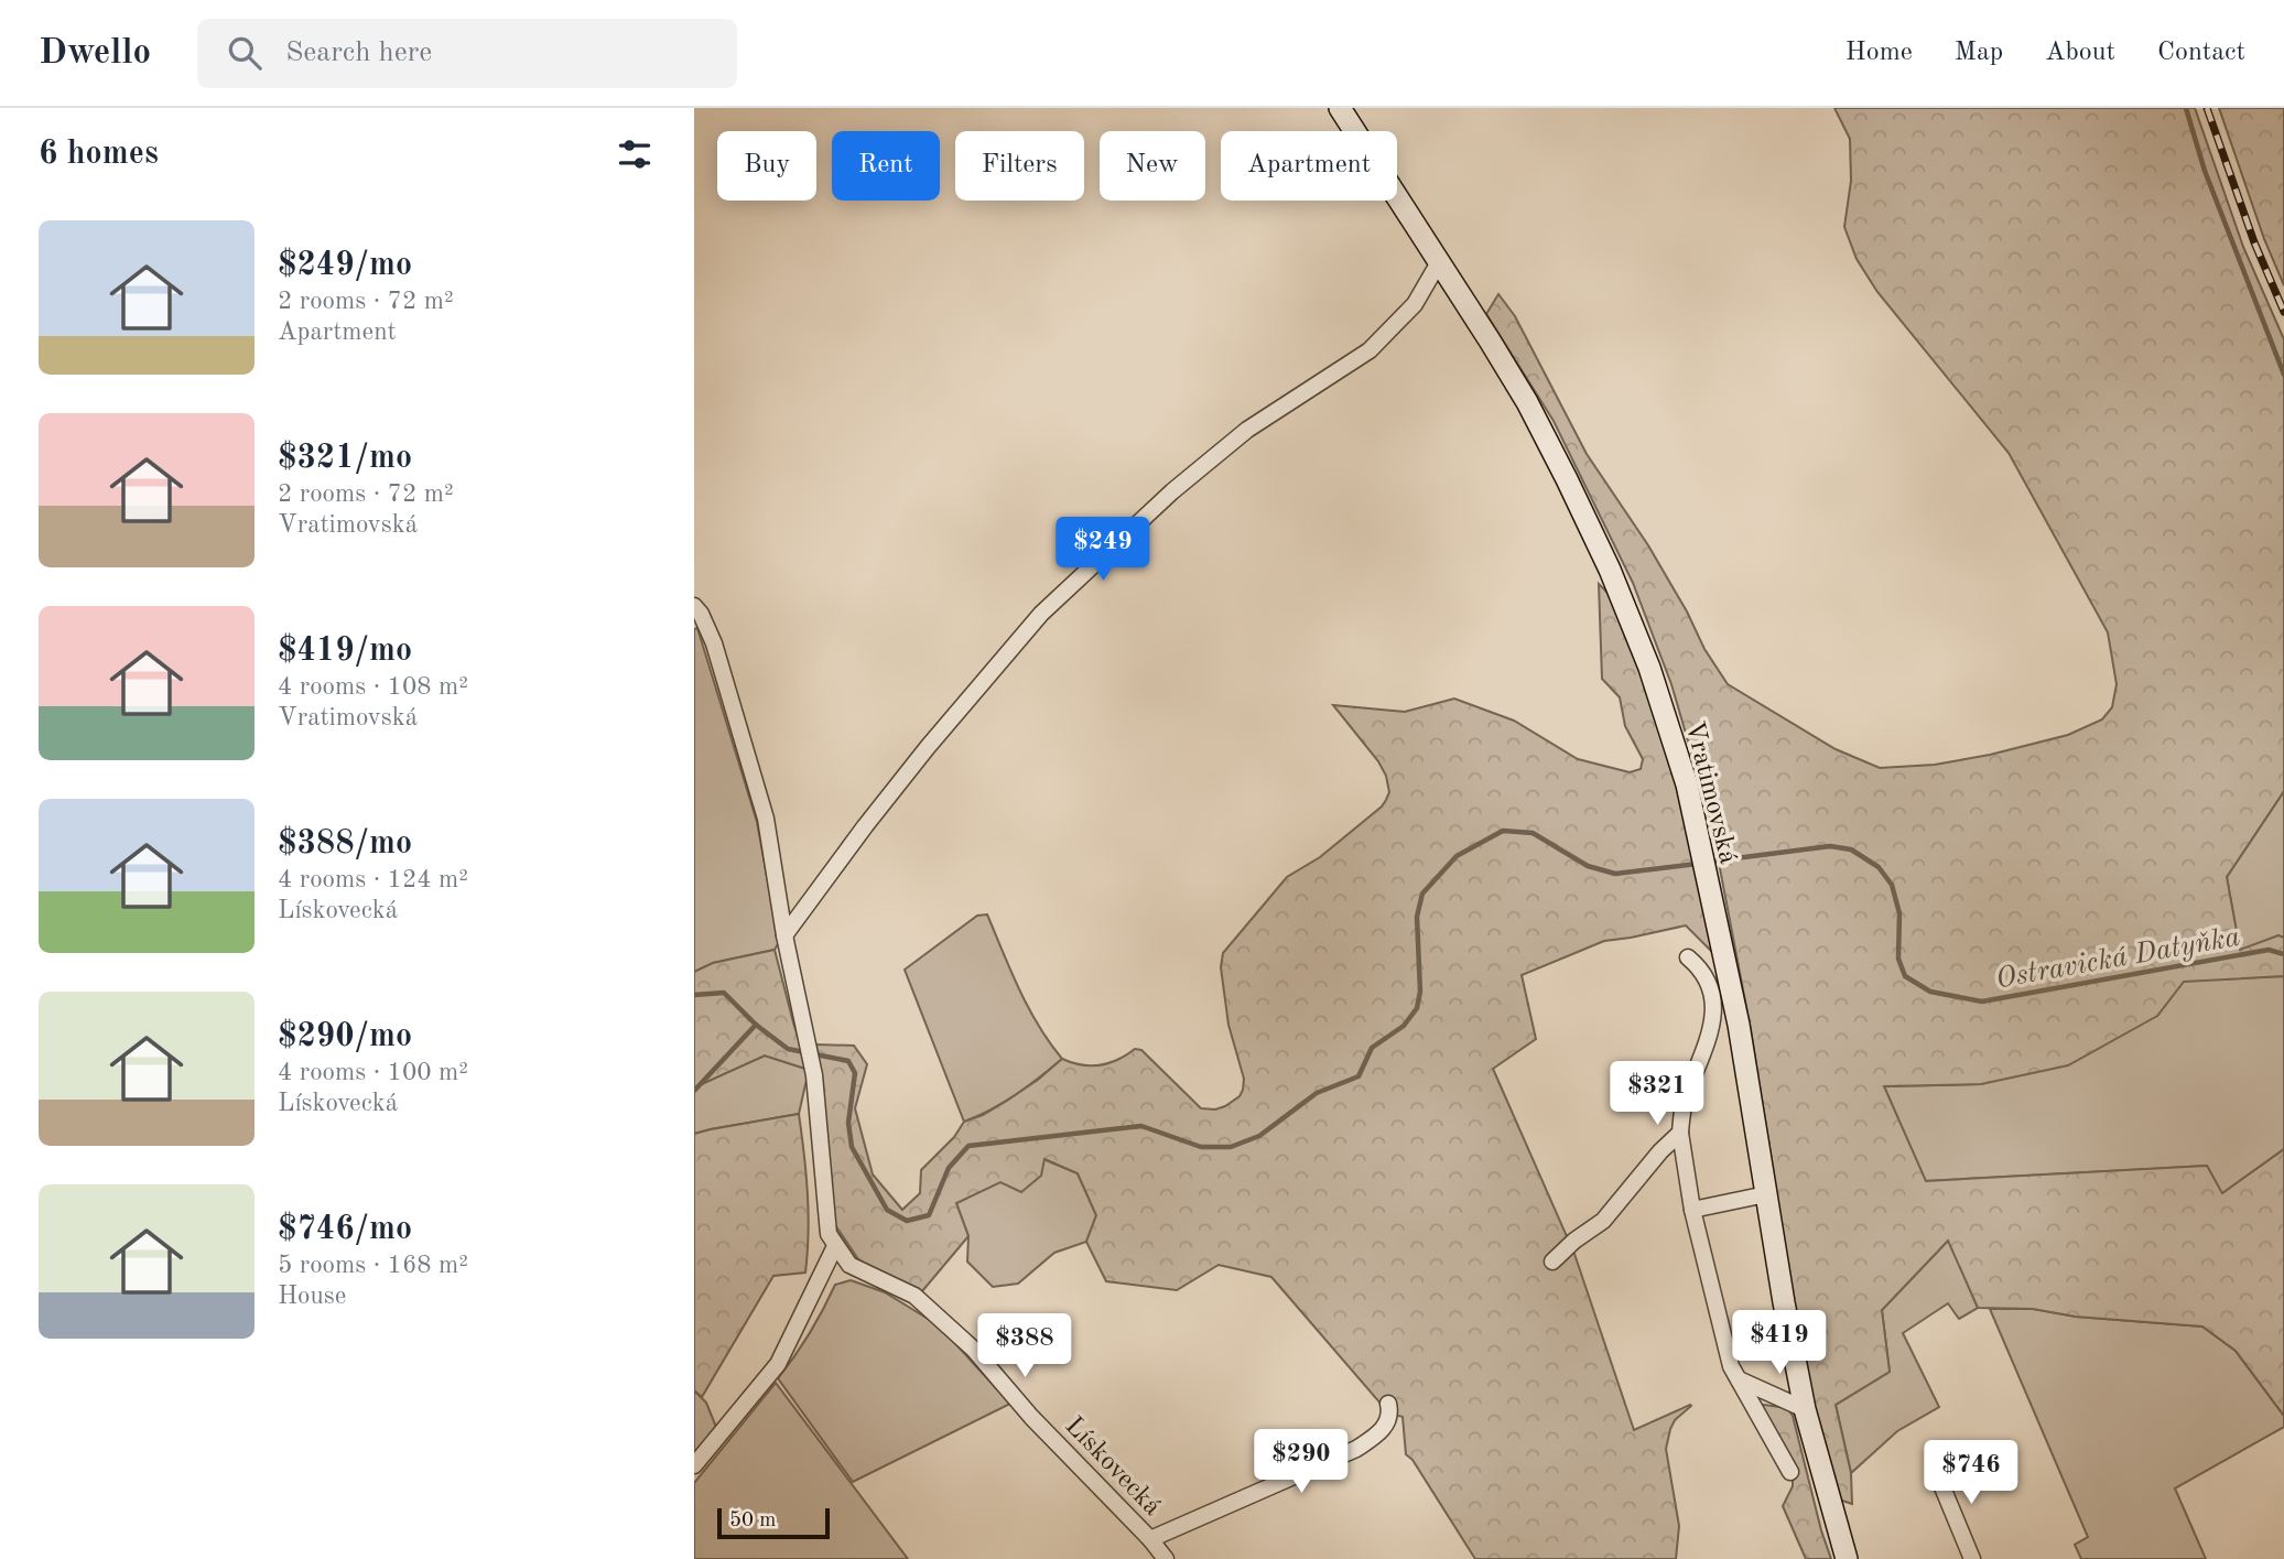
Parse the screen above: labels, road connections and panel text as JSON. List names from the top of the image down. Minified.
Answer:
{"streets":{"main road":["Vratimovská"],"street":["Lískovecká"]},"water":["Ostravická Datyňka"],"scale_bar":"50 m","page":{"header":"Dwello","search":"Search here","nav":["Home","Map","About","Contact"],"heading":"6 homes","chip":["Buy","Rent","Filters","New","Apartment"],"list":[{"name":"$249/mo","note":"2 rooms · 72 m² · Apartment"},{"name":"$321/mo","note":"2 rooms · 72 m² · Vratimovská"},{"name":"$419/mo","note":"4 rooms · 108 m² · Vratimovská"},{"name":"$388/mo","note":"4 rooms · 124 m² · Lískovecká"},{"name":"$290/mo","note":"4 rooms · 100 m² · Lískovecká"},{"name":"$746/mo","note":"5 rooms · 168 m² · House"}],"price":["$249","$321","$419","$388","$290","$746"],"scale":"50 m"}}
